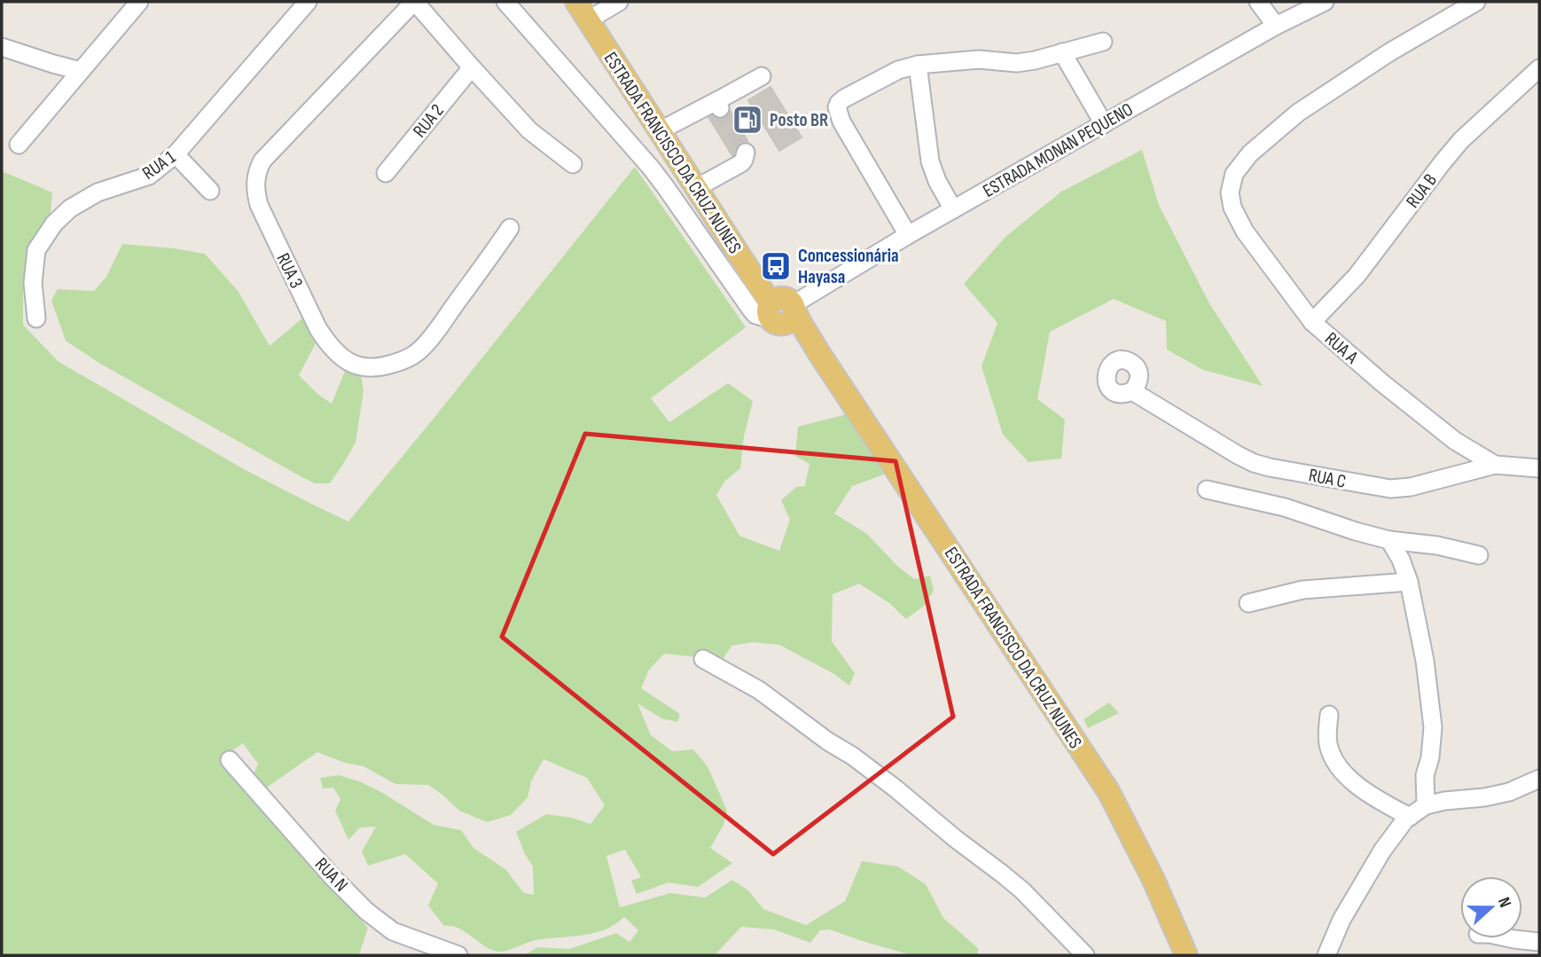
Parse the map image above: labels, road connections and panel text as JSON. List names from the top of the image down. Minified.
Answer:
{"streets":{"main road":["ESTRADA FRANCISCO DA CRUZ NUNES"],"street":["RUA 2","ESTRADA MONAN PEQUENO","RUA 1","RUA B","RUA 3","RUA A","RUA C","RUA N"]},"crossings":[["ESTRADA MONAN PEQUENO","ESTRADA FRANCISCO DA CRUZ NUNES"],["RUA B","RUA A"],["RUA A","RUA C"]],"places":{"fuel station":["Posto BR"],"bus stop":["Concessionária Hayasa"]},"north":"right"}
